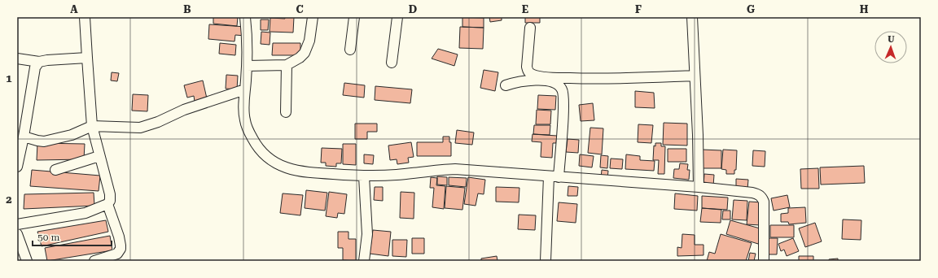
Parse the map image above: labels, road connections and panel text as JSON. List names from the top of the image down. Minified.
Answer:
{"scale_bar":"50 m","north":"top","grid":{"columns":["A","B","C","D","E","F","G","H"],"rows":["1","2"]}}
